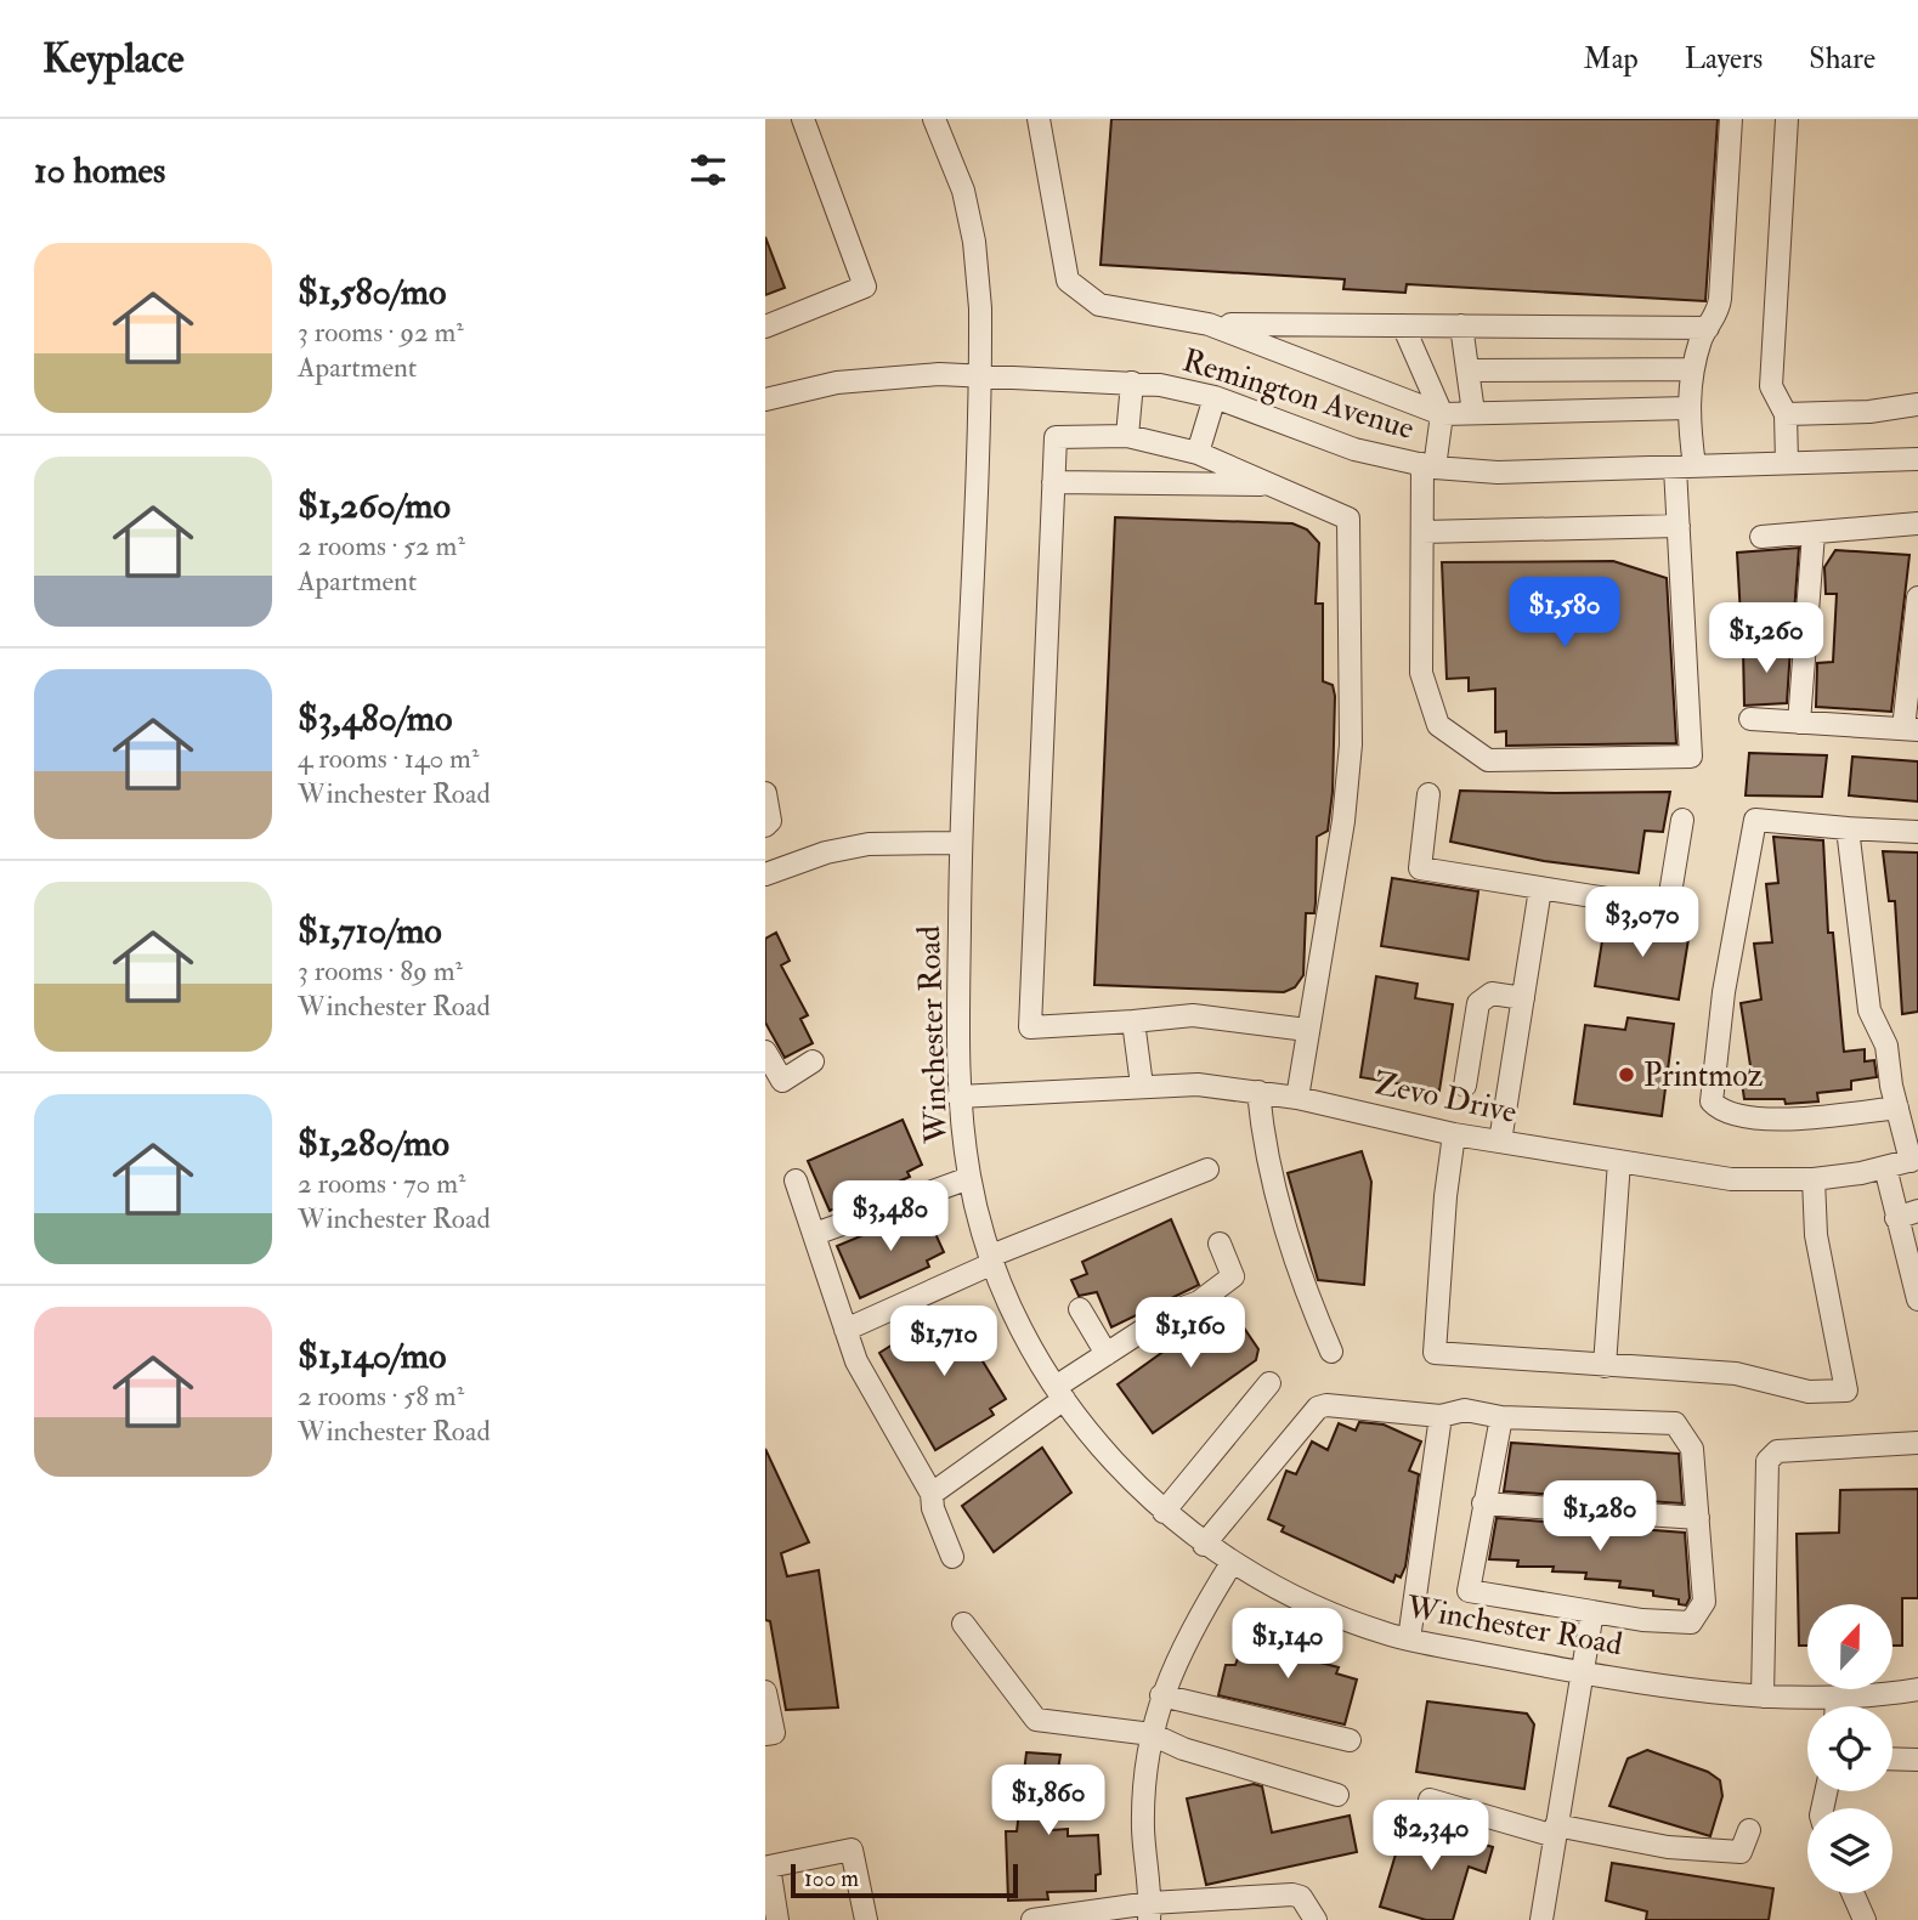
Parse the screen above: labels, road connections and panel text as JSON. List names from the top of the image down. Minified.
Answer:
{"streets":{"street":["Remington Avenue","Winchester Road","Zevo Drive"]},"crossings":[["Remington Avenue","Winchester Road"],["Winchester Road","Zevo Drive"]],"places":["Printmoz"],"scale_bar":"100 m","north":"top","page":{"header":"Keyplace","nav":["Map","Layers","Share"],"heading":"10 homes","list":[{"name":"$1,580/mo","note":"3 rooms · 92 m² · Apartment"},{"name":"$1,260/mo","note":"2 rooms · 52 m² · Apartment"},{"name":"$3,480/mo","note":"4 rooms · 140 m² · Winchester Road"},{"name":"$1,710/mo","note":"3 rooms · 89 m² · Winchester Road"},{"name":"$1,280/mo","note":"2 rooms · 70 m² · Winchester Road"},{"name":"$1,140/mo","note":"2 rooms · 58 m² · Winchester Road"}],"price":["$1,580","$1,260","$3,070","$3,480","$1,160","$1,710","$1,280","$1,140","$1,860","$2,340"],"scale":"100 m"}}
